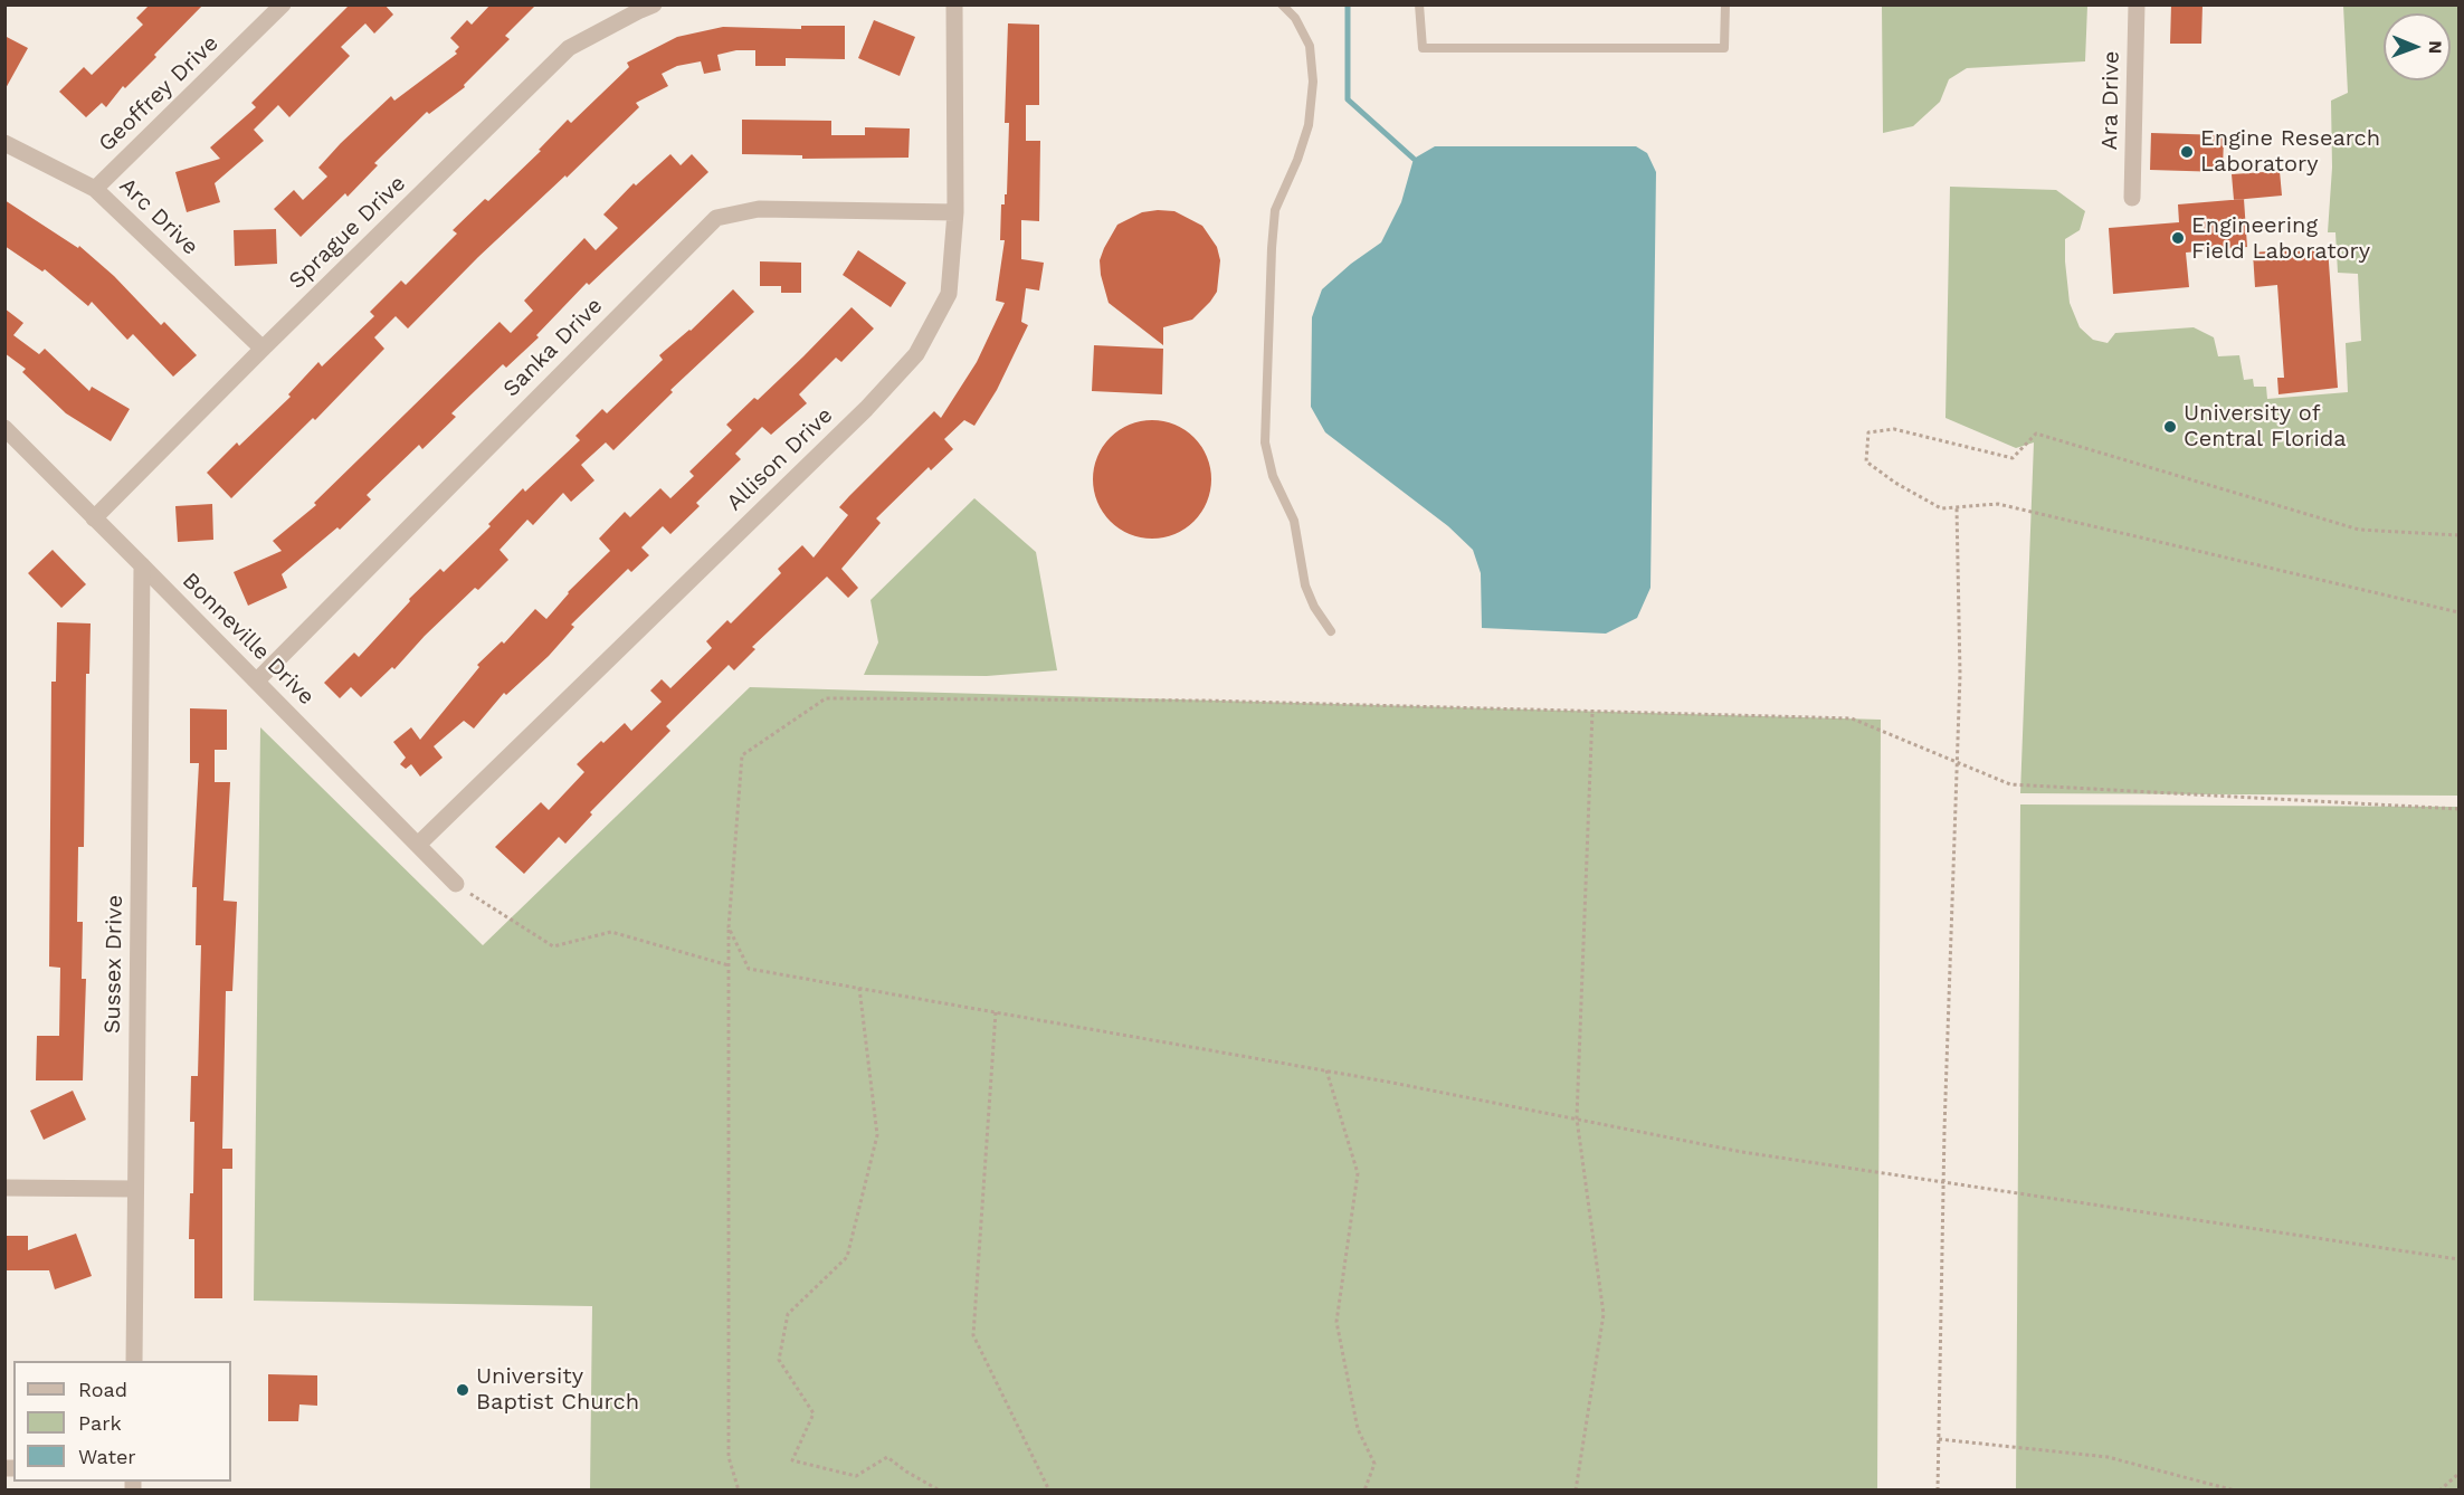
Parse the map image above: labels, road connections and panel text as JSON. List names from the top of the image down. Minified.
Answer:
{"streets":{"street":["Geoffrey Drive","Ara Drive","Arc Drive","Sprague Drive","Sanka Drive","Allison Drive","Bonneville Drive","Sussex Drive"]},"crossings":[["Geoffrey Drive","Arc Drive"],["Arc Drive","Sprague Drive"],["Sprague Drive","Bonneville Drive"],["Sanka Drive","Allison Drive"],["Sanka Drive","Bonneville Drive"],["Allison Drive","Bonneville Drive"],["Bonneville Drive","Sussex Drive"]],"places":["Engine Research Laboratory","Engineering Field Laboratory","University of Central Florida","University Baptist Church"],"legend":["Road","Park","Water"],"north":"right"}
